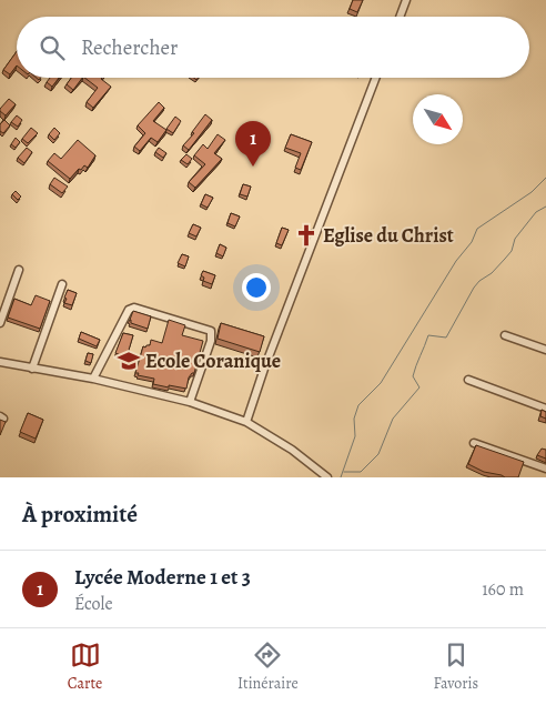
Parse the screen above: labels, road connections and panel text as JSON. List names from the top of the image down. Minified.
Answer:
{"places":{"church":["Eglise du Christ"],"school or university":["Ecole Coranique"]},"north":"bottom right","page":{"search":"Rechercher","pins":"1","heading":"À proximité","list":[{"mark":"1","name":"Lycée Moderne 1 et 3","note":"École","value":"160 m"}],"nav":["Carte","Itinéraire","Favoris"]}}
